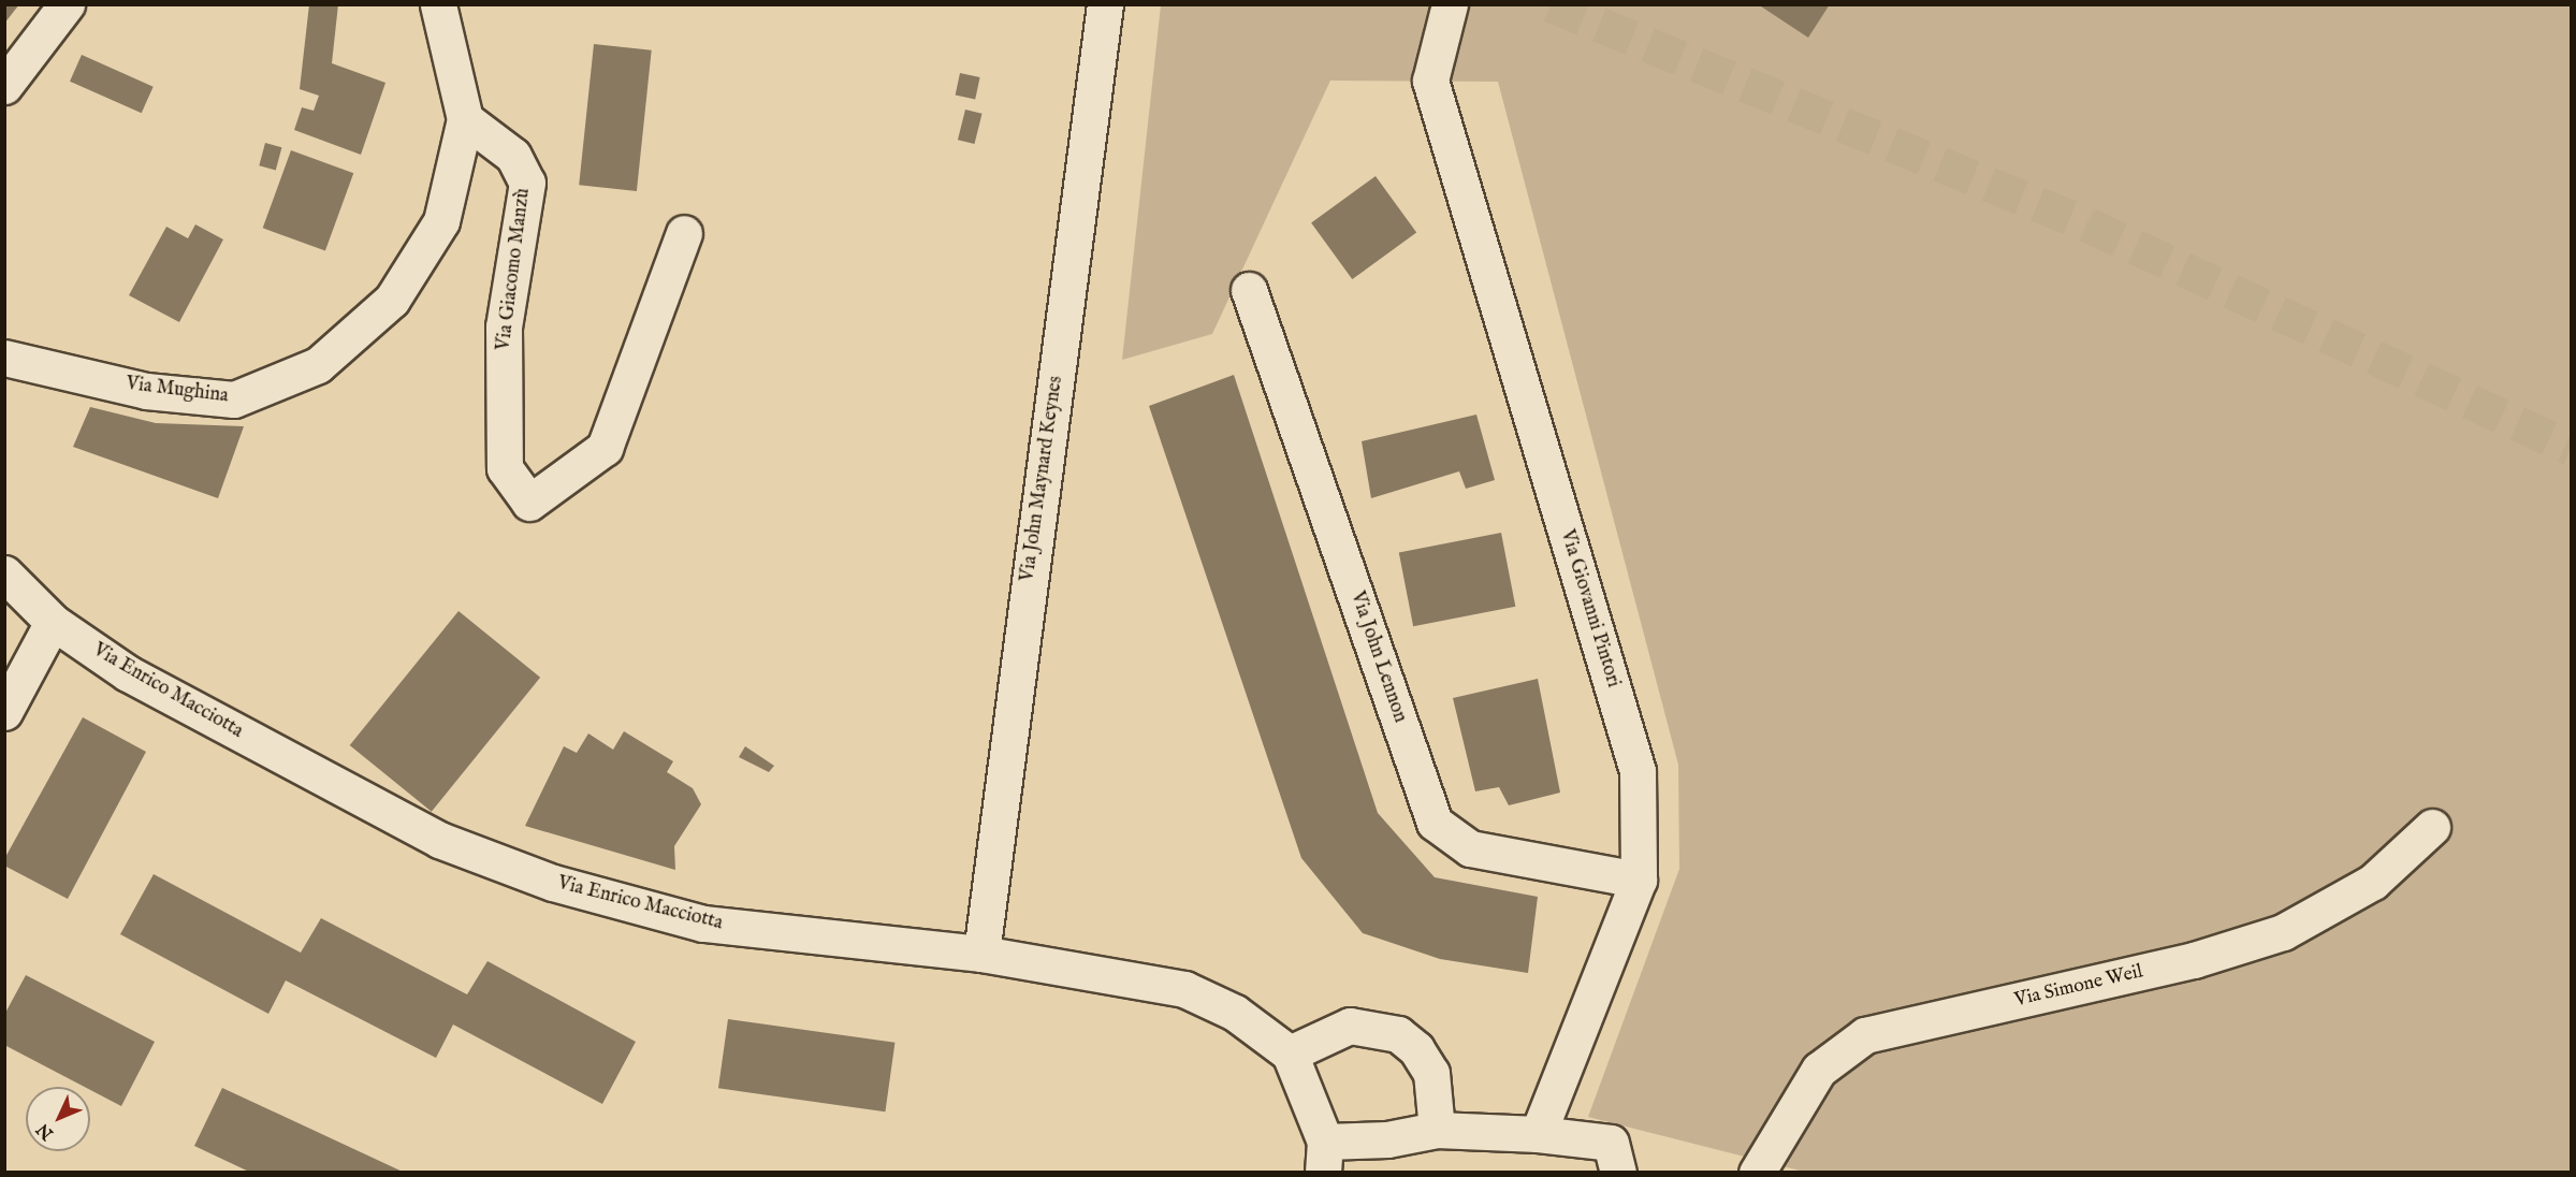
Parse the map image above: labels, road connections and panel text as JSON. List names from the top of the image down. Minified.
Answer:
{"streets":{"street":["Via Giacomo Manzù","Via Mughina","Via John Maynard Keynes","Via Giovanni Pintori","Via John Lennon","Via Enrico Macciotta","Via Simone Weil"]},"crossings":[["Via Giacomo Manzù","Via Mughina"],["Via John Maynard Keynes","Via Enrico Macciotta"],["Via Giovanni Pintori","Via John Lennon"]],"north":"bottom left"}
